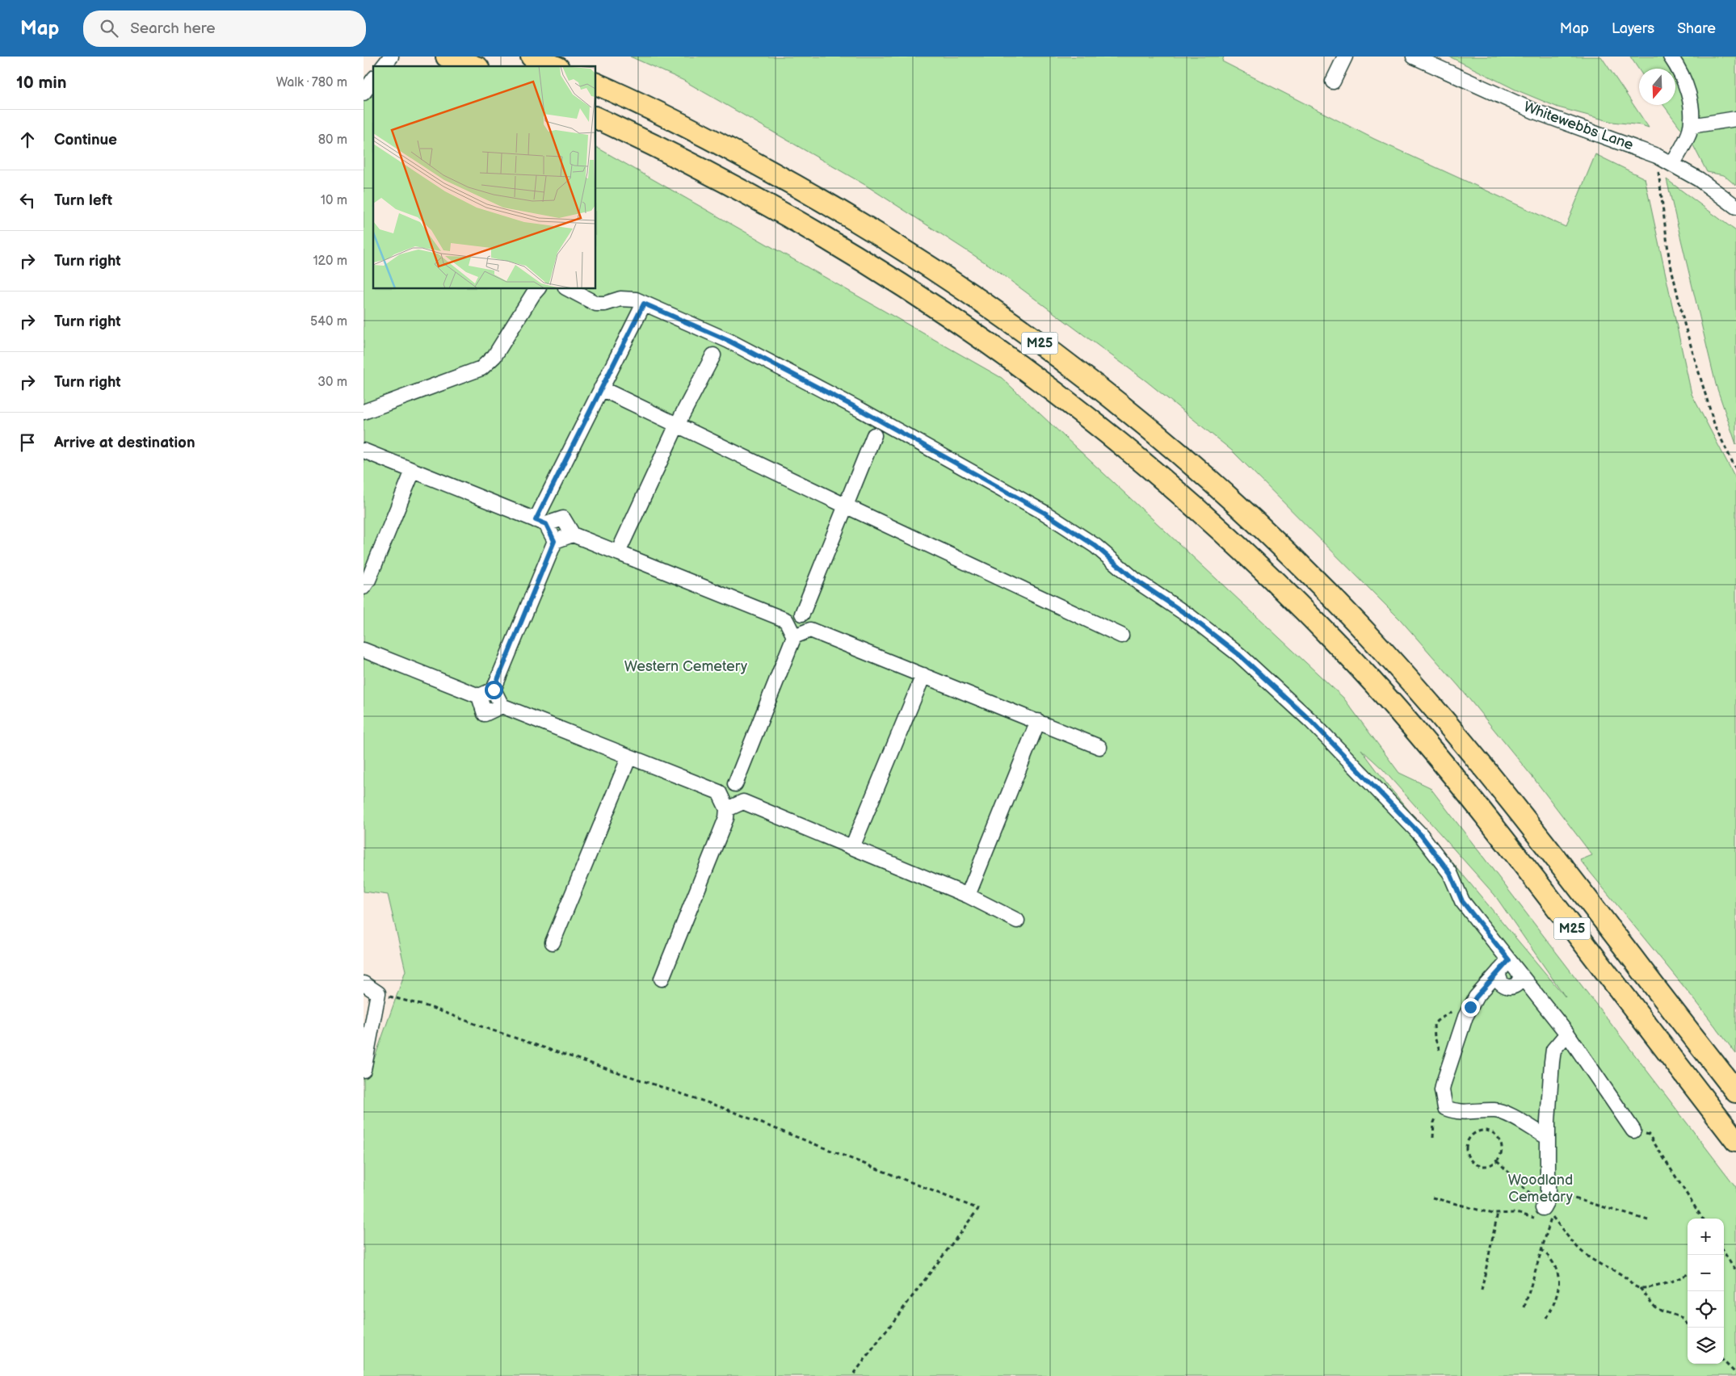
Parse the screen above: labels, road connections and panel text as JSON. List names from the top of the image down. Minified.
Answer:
{"streets":{"highway":["M25"],"street":["Whitewebbs Lane"]},"parks":["Western Cemetery","Woodland Cemetary"],"north":"bottom","page":{"header":"Map","search":"Search here","nav":["Map","Layers","Share"],"heading":["10 min","Walk · 780 m"],"list":[["Continue","80 m"],["Turn left","10 m"],["Turn right","120 m"],["Turn right","540 m"],["Turn right","30 m"],"Arrive at destination"],"map_buttons":["+","−"]}}
